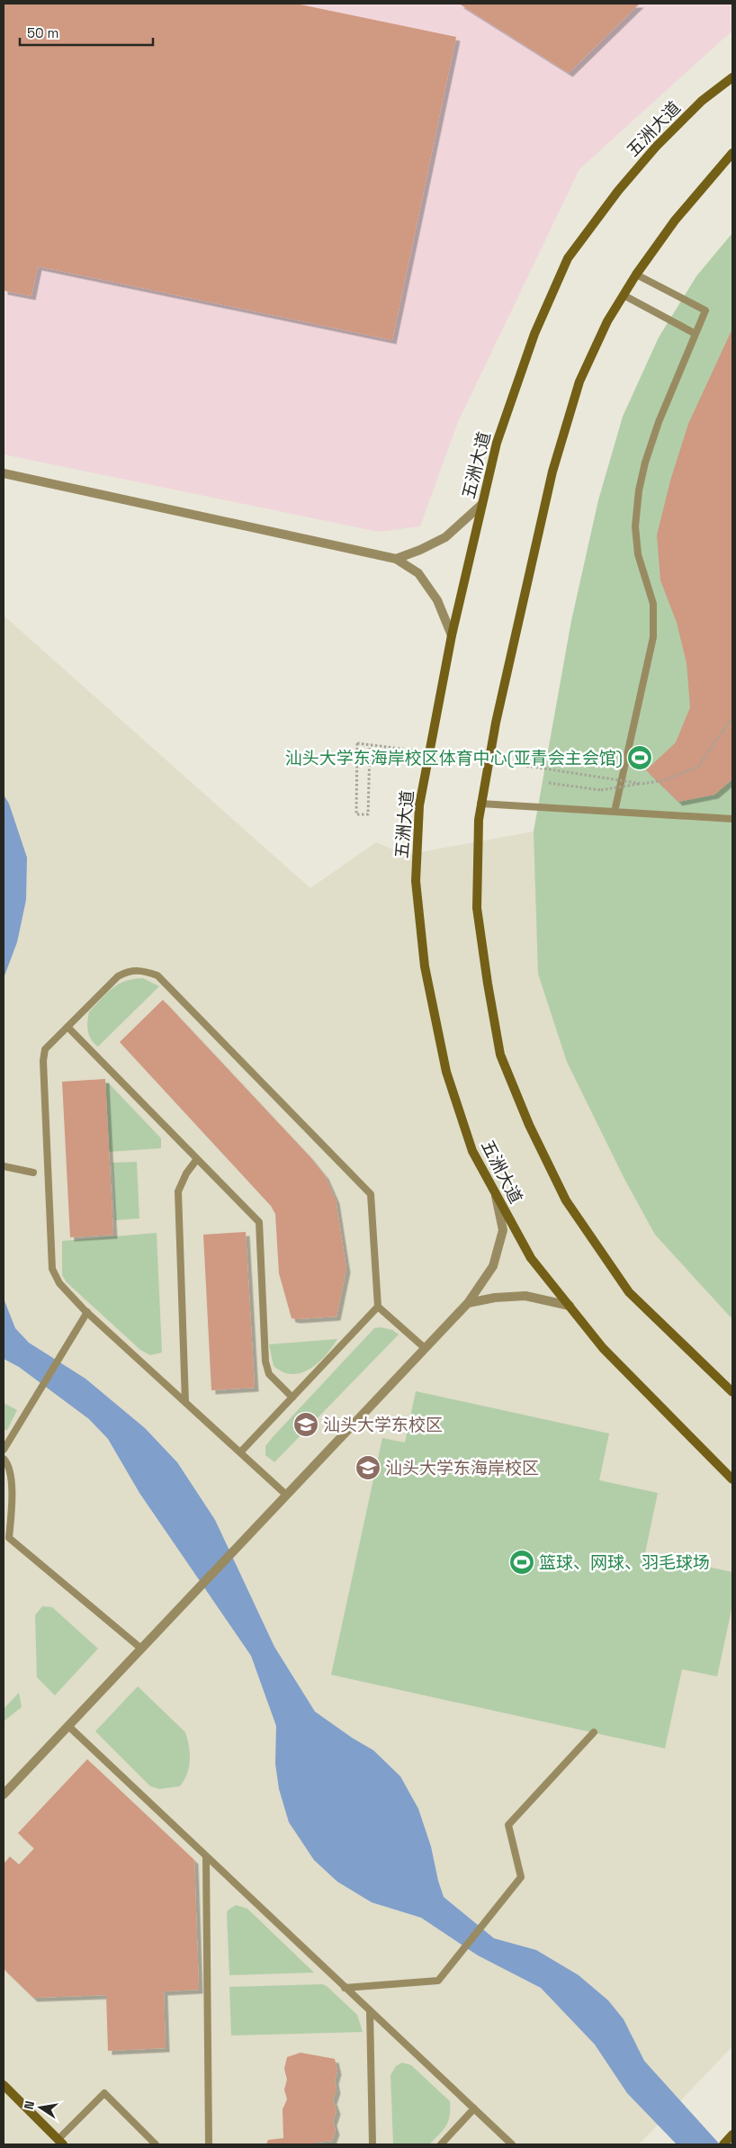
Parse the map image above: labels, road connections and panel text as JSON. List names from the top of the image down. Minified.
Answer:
{"streets":{"main road":["五洲大道"]},"places":{"sports":["汕头大学东海岸校区体育中心(亚青会主会馆)","篮球、网球、羽毛球场"],"school or university":["汕头大学东校区","汕头大学东海岸校区"]},"scale_bar":"50 m","north":"left"}
